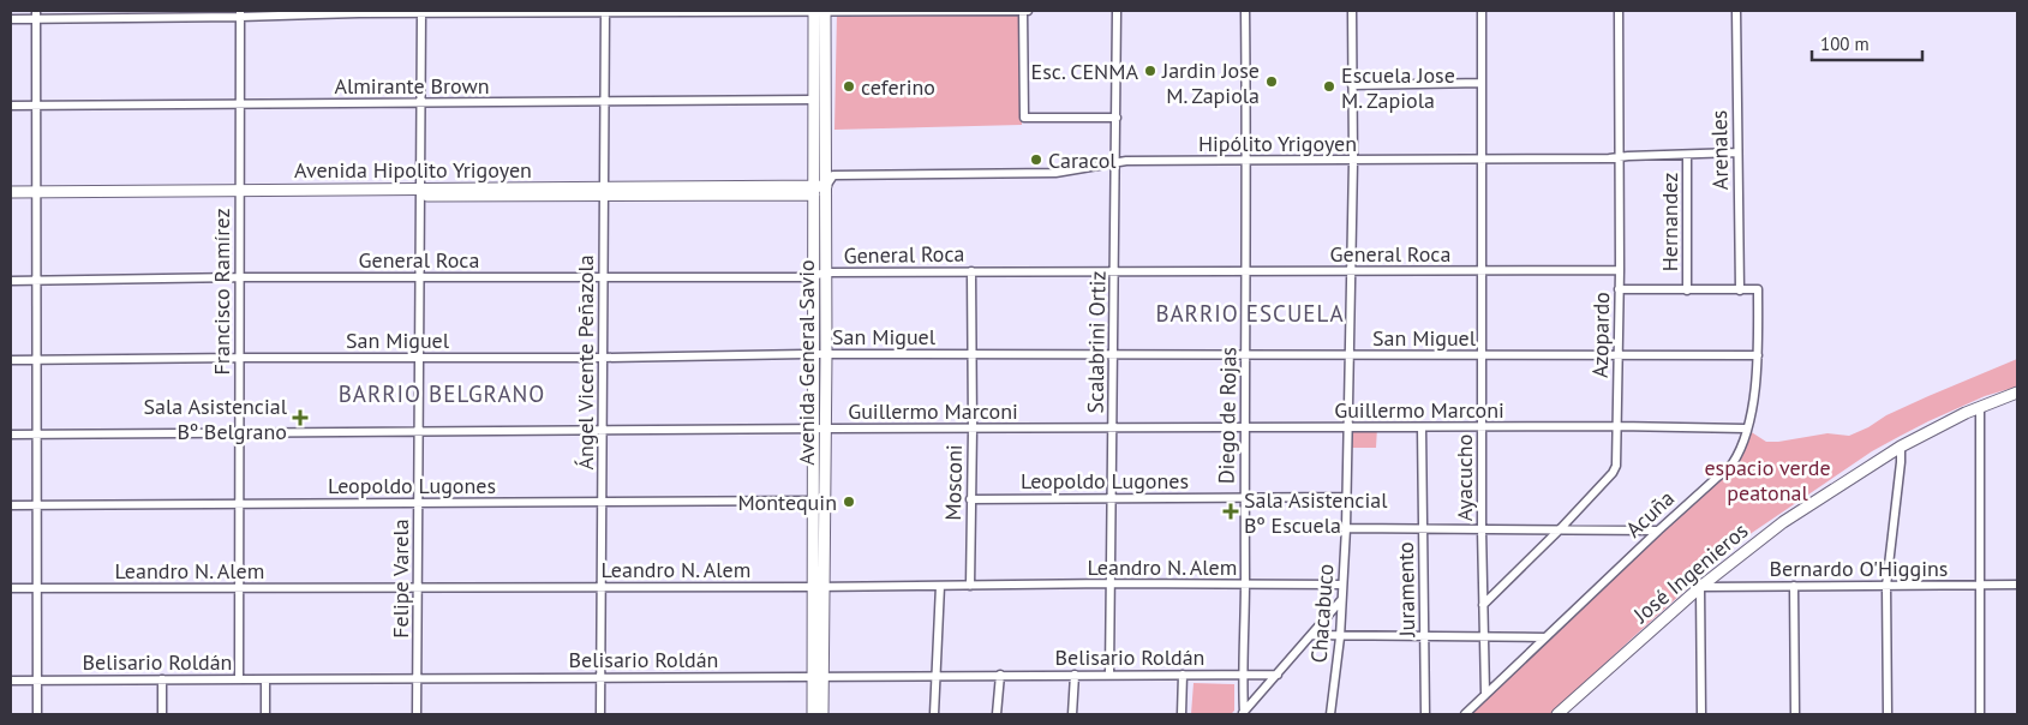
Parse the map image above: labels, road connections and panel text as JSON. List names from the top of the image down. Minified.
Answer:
{"streets":{"main road":["Avenida Hipolito Yrigoyen","Avenida General Savio","José Ingenieros"],"street":["Almirante Brown","Hipólito Yrigoyen","Arenales","Hernandez","General Roca","Francisco Ramírez","Azopardo","San Miguel","Scalabrini Ortiz","Ángel Vicente Peñazola","Guillermo Marconi","Diego de Rojas","Ayacucho","Leopoldo Lugones","Mosconi","Acuña","Leandro N. Alem","Bernardo O'Higgins","Felipe Varela","Juramento","Chacabuco","Belisario Roldán"]},"crossings":[["Almirante Brown","Francisco Ramírez"],["Almirante Brown","Ángel Vicente Peñazola"],["Almirante Brown","Avenida General Savio"],["Almirante Brown","Felipe Varela"],["Hipólito Yrigoyen","Arenales"],["Hipólito Yrigoyen","Avenida Hipolito Yrigoyen"],["Hipólito Yrigoyen","Hernandez"],["Hipólito Yrigoyen","Azopardo"],["Hipólito Yrigoyen","Scalabrini Ortiz"],["Hipólito Yrigoyen","Avenida General Savio"],["Hipólito Yrigoyen","Diego de Rojas"],["Hipólito Yrigoyen","Ayacucho"],["Hipólito Yrigoyen","Chacabuco"],["Arenales","Acuña"],["Avenida Hipolito Yrigoyen","Francisco Ramírez"],["Avenida Hipolito Yrigoyen","Ángel Vicente Peñazola"],["Avenida Hipolito Yrigoyen","Avenida General Savio"],["Avenida Hipolito Yrigoyen","Felipe Varela"],["General Roca","Francisco Ramírez"],["General Roca","Azopardo"],["General Roca","Scalabrini Ortiz"],["General Roca","Ángel Vicente Peñazola"],["General Roca","Avenida General Savio"],["General Roca","Diego de Rojas"],["General Roca","Ayacucho"],["General Roca","Mosconi"],["General Roca","Felipe Varela"],["General Roca","Chacabuco"],["Francisco Ramírez","San Miguel"],["Francisco Ramírez","Guillermo Marconi"],["Francisco Ramírez","Leopoldo Lugones"],["Francisco Ramírez","Leandro N. Alem"],["Francisco Ramírez","Belisario Roldán"],["Azopardo","San Miguel"],["Azopardo","Guillermo Marconi"],["Azopardo","Ayacucho"],["San Miguel","Scalabrini Ortiz"],["San Miguel","Ángel Vicente Peñazola"],["San Miguel","Avenida General Savio"],["San Miguel","Diego de Rojas"],["San Miguel","Ayacucho"],["San Miguel","Mosconi"],["San Miguel","Acuña"],["San Miguel","Felipe Varela"],["San Miguel","Chacabuco"],["Scalabrini Ortiz","Guillermo Marconi"],["Scalabrini Ortiz","Leopoldo Lugones"],["Scalabrini Ortiz","Leandro N. Alem"],["Scalabrini Ortiz","Belisario Roldán"],["Ángel Vicente Peñazola","Guillermo Marconi"],["Ángel Vicente Peñazola","Leopoldo Lugones"],["Ángel Vicente Peñazola","Leandro N. Alem"],["Ángel Vicente Peñazola","Belisario Roldán"],["Avenida General Savio","Guillermo Marconi"],["Avenida General Savio","Leopoldo Lugones"],["Avenida General Savio","Leandro N. Alem"],["Avenida General Savio","Belisario Roldán"],["Guillermo Marconi","Diego de Rojas"],["Guillermo Marconi","Ayacucho"],["Guillermo Marconi","Mosconi"],["Guillermo Marconi","Acuña"],["Guillermo Marconi","Felipe Varela"],["Guillermo Marconi","Juramento"],["Guillermo Marconi","Chacabuco"],["Diego de Rojas","Leopoldo Lugones"],["Diego de Rojas","Leandro N. Alem"],["Diego de Rojas","Belisario Roldán"],["Ayacucho","Acuña"],["Leopoldo Lugones","Mosconi"],["Leopoldo Lugones","Felipe Varela"],["Leopoldo Lugones","Chacabuco"],["Mosconi","Leandro N. Alem"],["Leandro N. Alem","Felipe Varela"],["Leandro N. Alem","Chacabuco"],["Bernardo O'Higgins","José Ingenieros"],["Felipe Varela","Belisario Roldán"]],"districts":["BARRIO ESCUELA","BARRIO BELGRANO"],"parks":["espacio verde peatonal"],"places":{"other":["Esc. CENMA","Jardin Jose M. Zapiola","ceferino","Escuela Jose M. Zapiola","Caracol","Montequin"],"health":["Sala Asistencial Bº Belgrano","Sala Asistencial Bº Escuela"]},"scale_bar":"100 m"}
